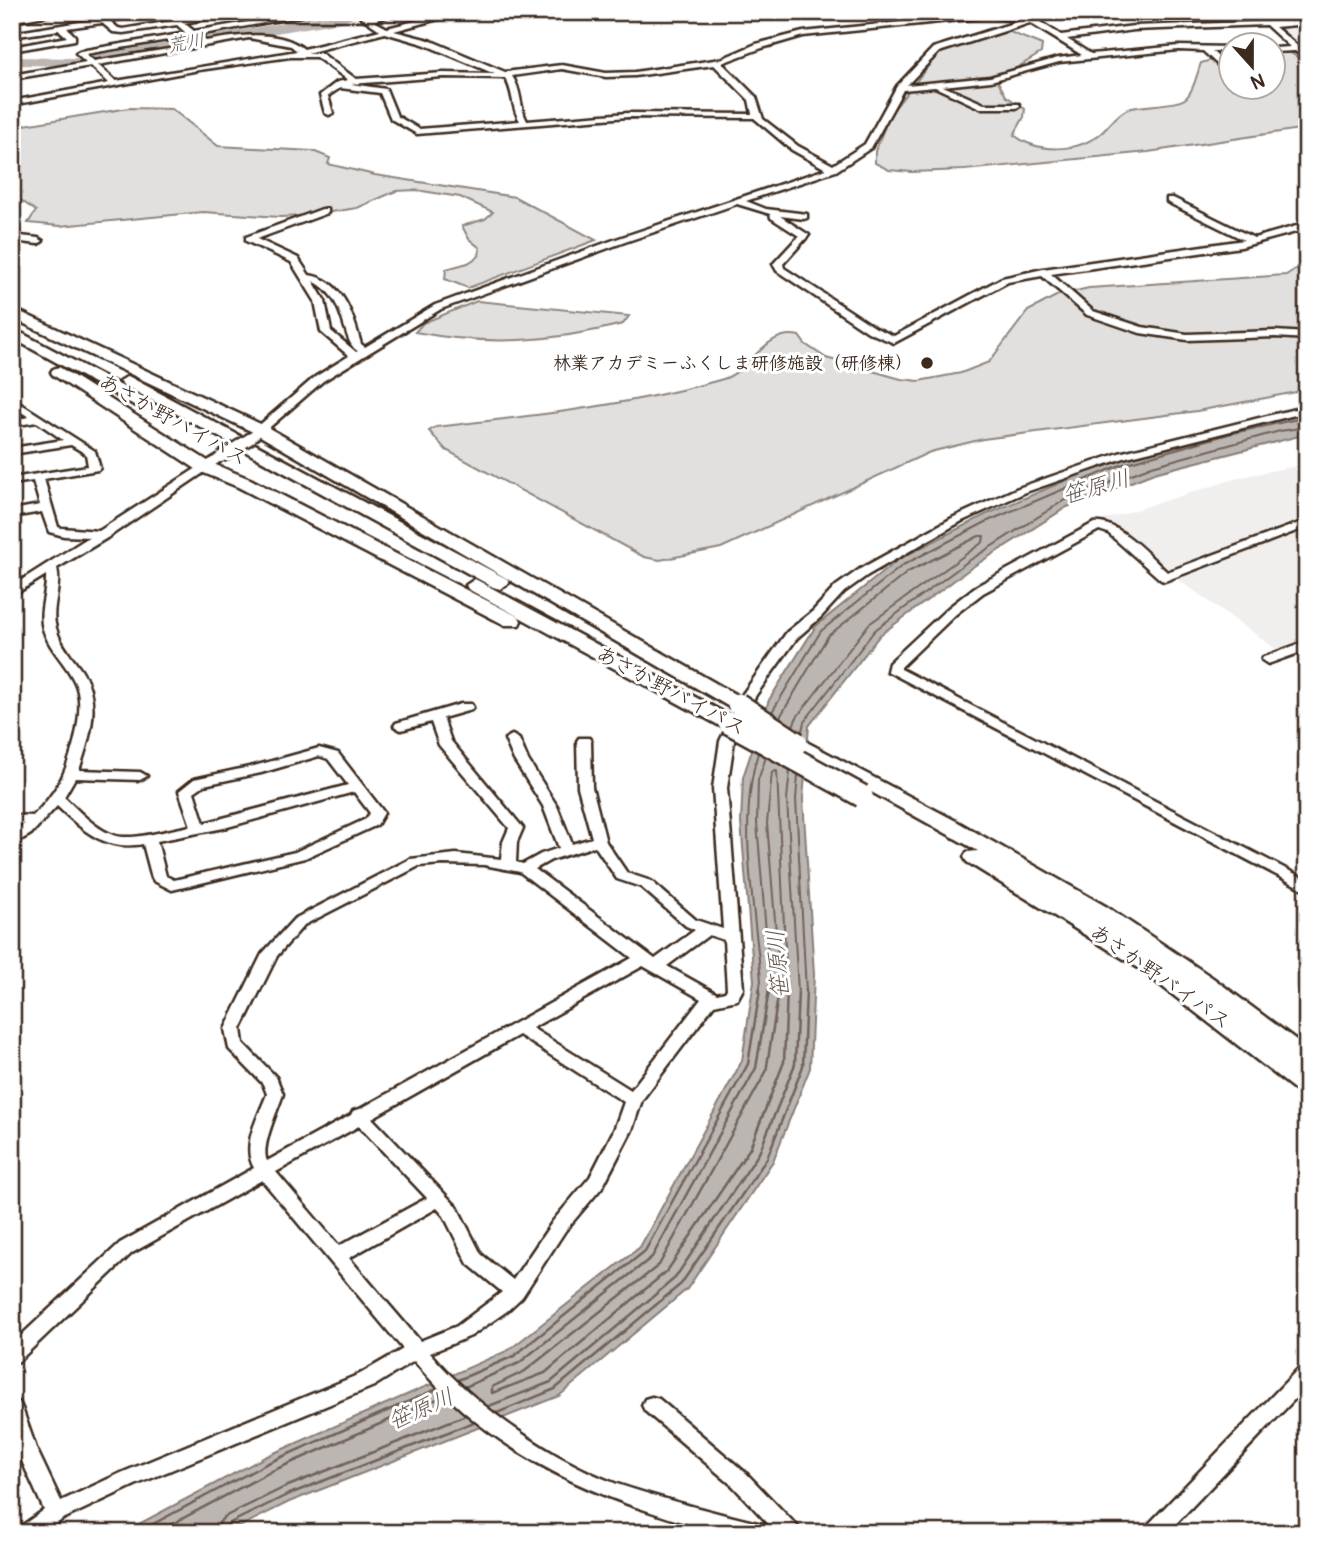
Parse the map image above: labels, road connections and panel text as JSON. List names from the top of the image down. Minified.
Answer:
{"streets":{"highway":["あさか野バイパス"]},"water":["荒川","笹原川"],"places":["林業アカデミーふくしま研修施設（研修棟）"],"north":"bottom"}
